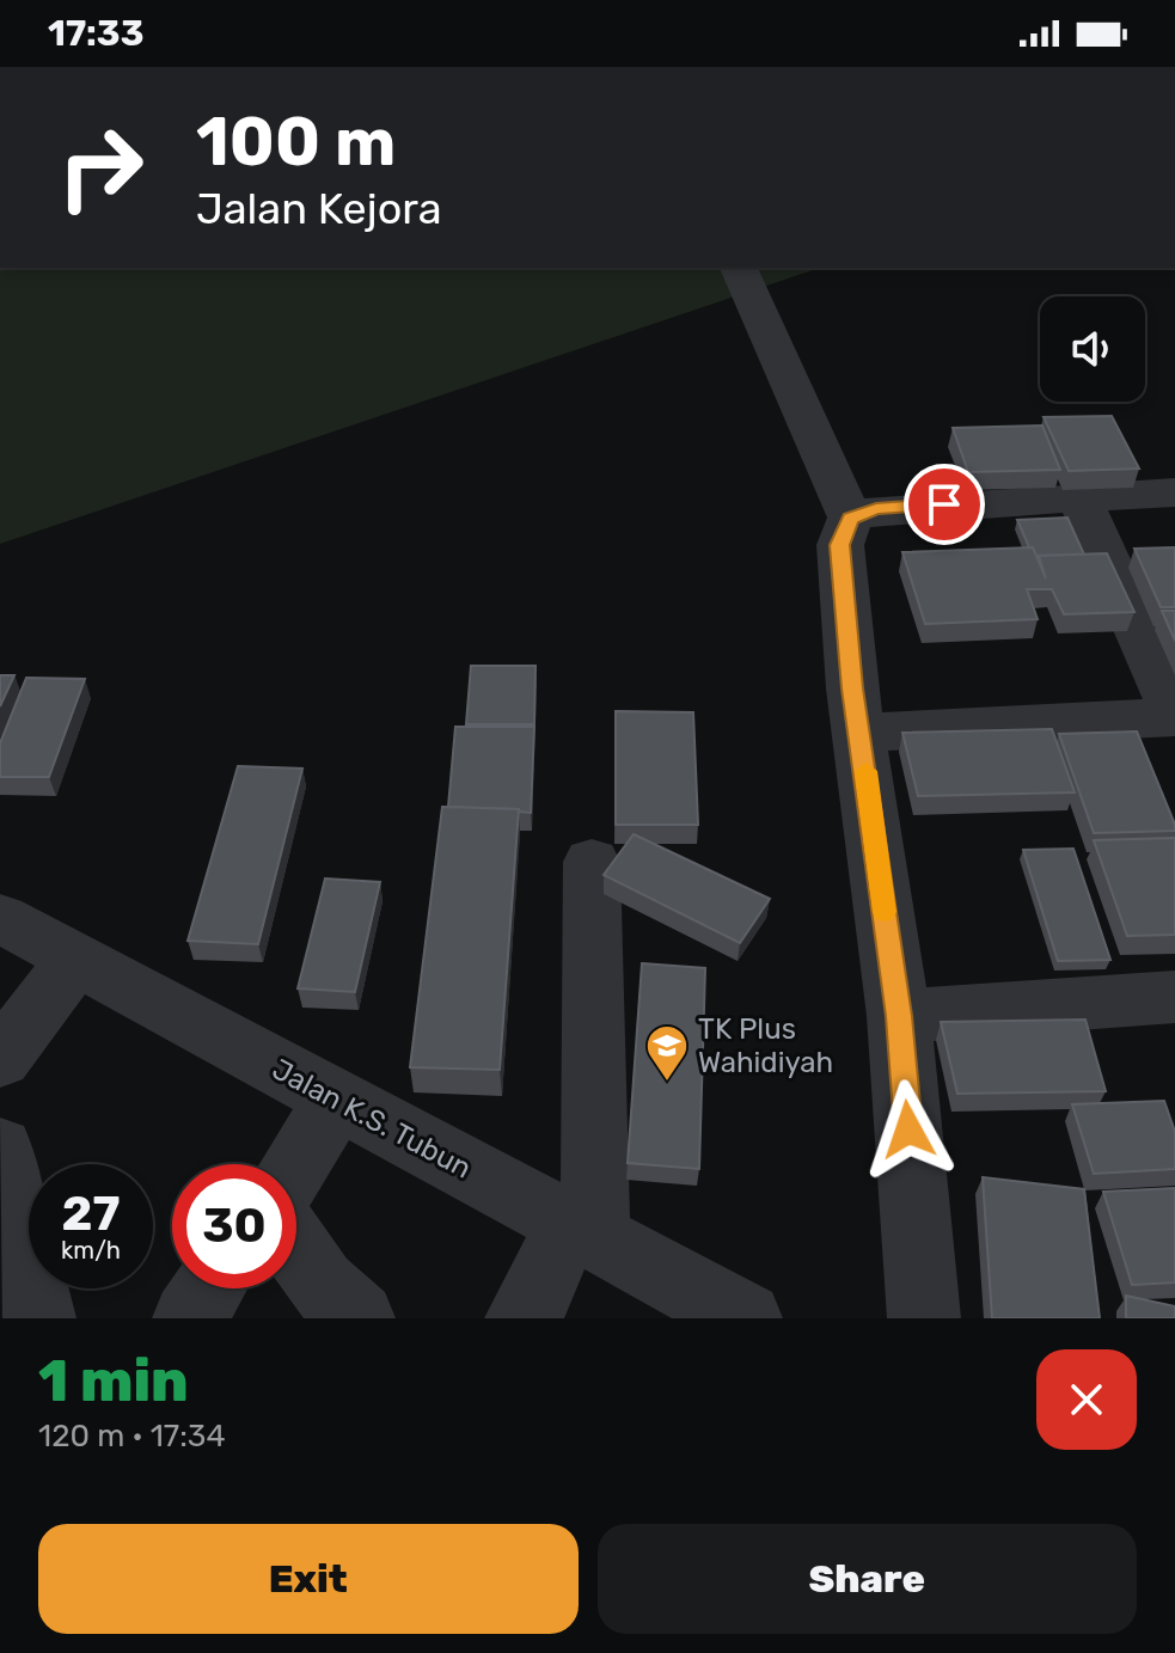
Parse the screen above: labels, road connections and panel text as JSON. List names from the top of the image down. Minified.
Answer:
{"streets":{"street":["Jalan K.S. Tubun"]},"places":{"school or university":["TK Plus Wahidiyah"]},"page":{"status":"17:33","turn":["100 m","Jalan Kejora"],"speed":"27 km/h","limit":"30","heading":["1 min","120 m · 17:34"],"buttons":["Exit","Share"]}}
